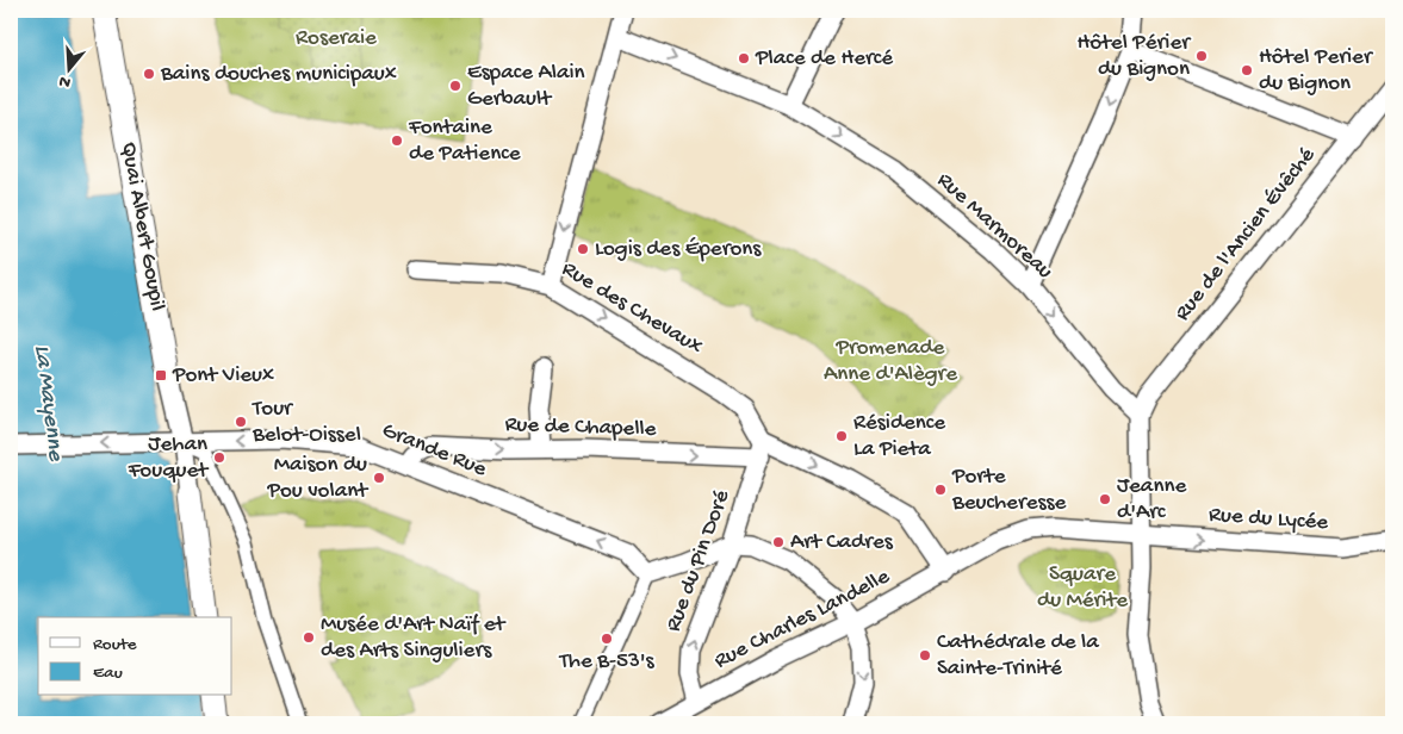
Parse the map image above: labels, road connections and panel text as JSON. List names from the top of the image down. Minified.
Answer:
{"streets":{"street":["Quai Albert Goupil","Rue Marmoreau","Rue de l'Ancien Évêché","Rue des Chevaux","Rue de Chapelle","Grande Rue","Rue du Lycée","Rue du Pin Doré","Rue Charles Landelle"]},"crossings":[["Quai Albert Goupil","Grande Rue"],["Rue Marmoreau","Rue de l'Ancien Évêché"],["Rue des Chevaux","Rue de Chapelle"],["Rue des Chevaux","Rue du Pin Doré"],["Rue de Chapelle","Grande Rue"],["Rue de Chapelle","Rue du Pin Doré"],["Rue du Lycée","Rue Charles Landelle"],["Rue du Pin Doré","Rue Charles Landelle"]],"one_way":["Rue Marmoreau","Rue des Chevaux","Rue de Chapelle","Grande Rue","Rue du Lycée"],"water":["La Mayenne"],"parks":["Roseraie","Promenade Anne d'Alègre","Square du Mérite"],"places":{"other":["Hôtel Périer du Bignon","Place de Hercé","Hôtel Perier du Bignon","Bains douches municipaux","Espace Alain Gerbault","Fontaine de Patience","Logis des Éperons","Tour Belot-Oissel","Résidence La Pieta","Jehan Fouquet","Maison du Pou volant","Porte Beucheresse","Jeanne d'Arc","Art Cadres","Musée d'Art Naïf et des Arts Singuliers","The B-53's","Cathédrale de la Sainte-Trinité"],"transit":["Pont Vieux"]},"legend":["Route","Eau"],"north":"bottom"}
